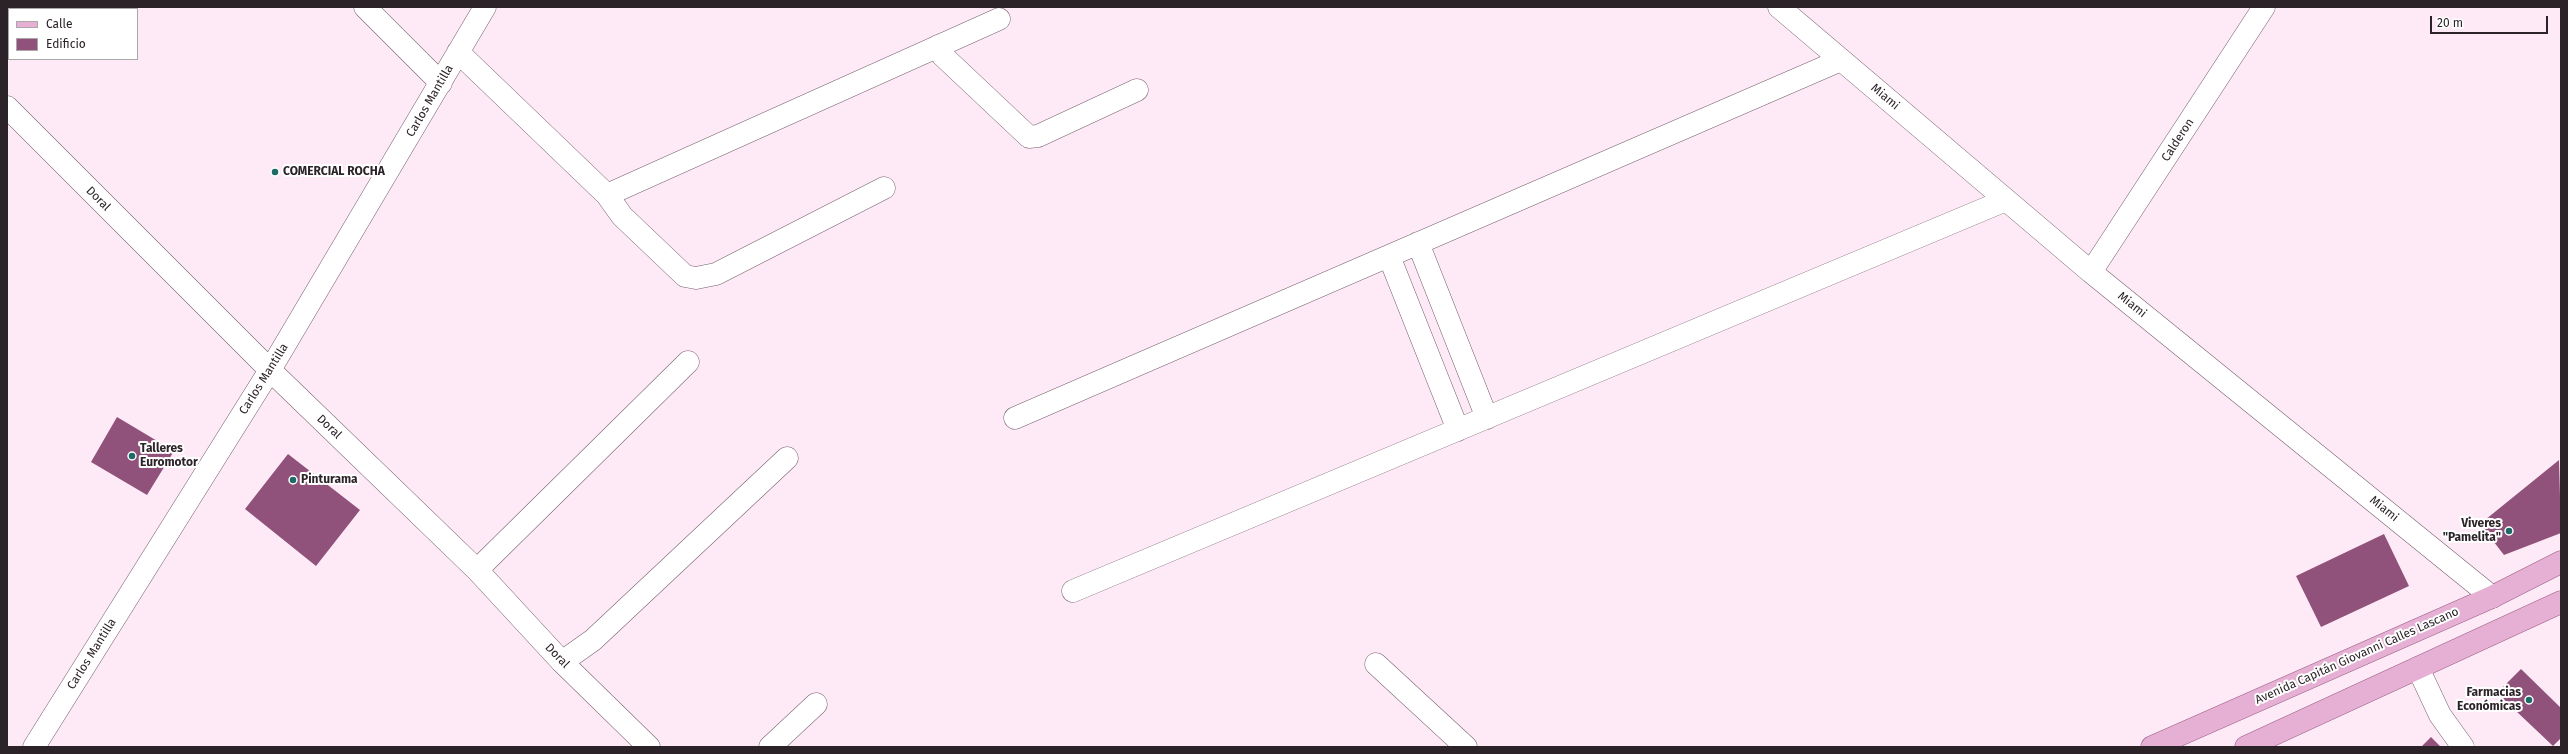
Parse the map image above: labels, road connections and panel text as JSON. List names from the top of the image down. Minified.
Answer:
{"streets":{"main road":["Avenida Capitán Giovanni Calles Lascano"],"street":["Miami","Carlos Mantilla","Calderon","Doral"]},"crossings":[["Miami","Calderon"],["Miami","Avenida Capitán Giovanni Calles Lascano"],["Carlos Mantilla","Doral"]],"places":["COMERCIAL ROCHA","Talleres Euromotor","Pinturama","Viveres \"Pamelita\"","Farmacias Económicas"],"legend":["Calle","Edificio"],"scale_bar":"20 m"}
